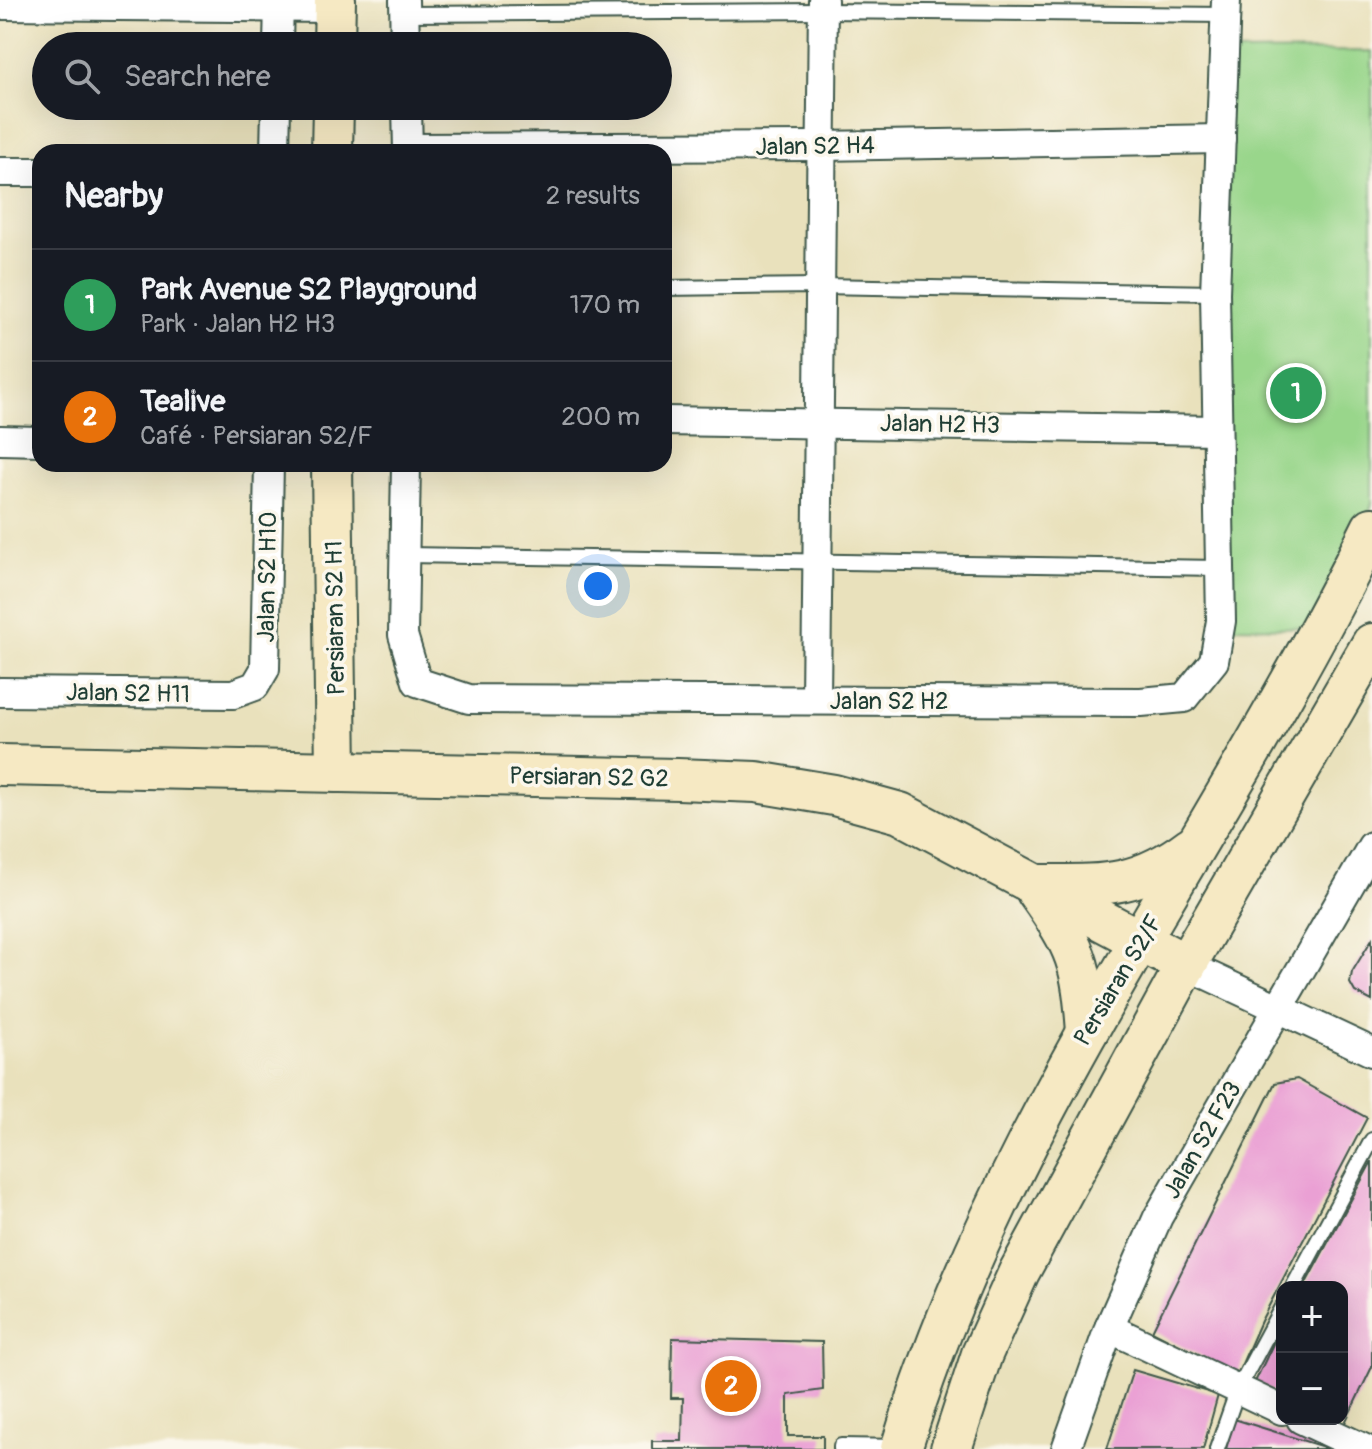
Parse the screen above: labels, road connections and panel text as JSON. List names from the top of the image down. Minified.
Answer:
{"streets":{"main road":["Persiaran S2 H1","Persiaran S2 G2","Persiaran S2/F"],"street":["Jalan S2 H4","Jalan H2 H3","Jalan S2 H10","Jalan S2 H11","Jalan S2 H2","Jalan S2 F23"]},"crossings":[["Jalan S2 H10","Jalan S2 H11"],["Persiaran S2 H1","Persiaran S2 G2"],["Persiaran S2 G2","Persiaran S2/F"]],"page":{"search":"Search here","heading":["Nearby","2 results"],"list":[{"mark":"1","name":"Park Avenue S2 Playground","note":"Park · Jalan H2 H3","value":"170 m"},{"mark":"2","name":"Tealive","note":"Café · Persiaran S2/F","value":"200 m"}],"pins":["1","2"],"map_buttons":["+","−"]}}
